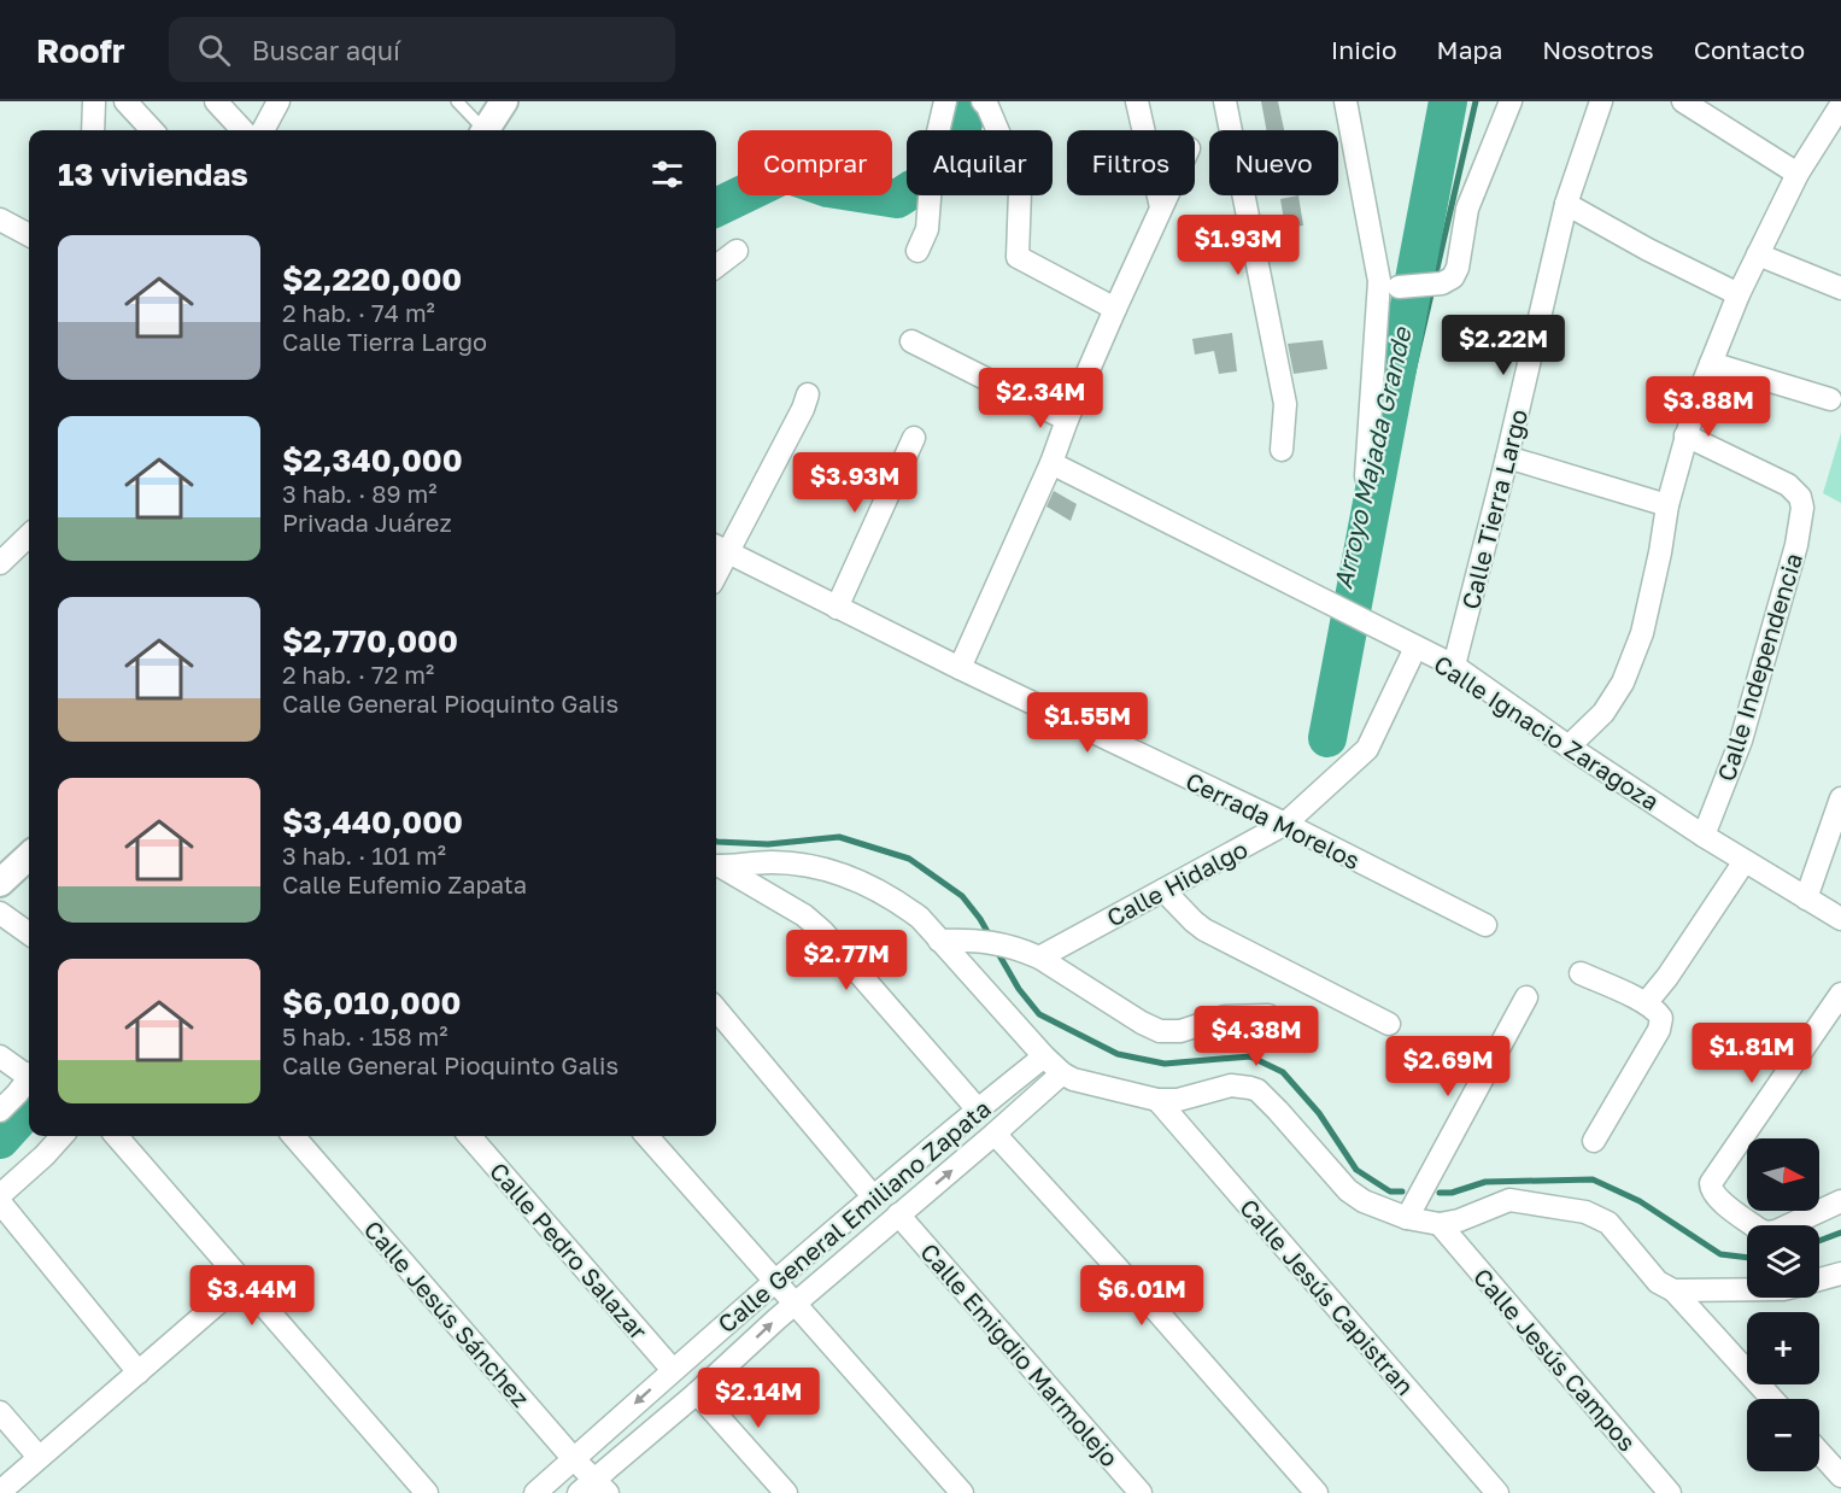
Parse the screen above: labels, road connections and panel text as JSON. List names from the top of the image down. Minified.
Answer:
{"streets":{"street":["Calle Tierra Largo","Calle Independencia","Calle Ignacio Zaragoza","Cerrada Morelos","Calle Hidalgo","Calle General Emiliano Zapata","Calle Pedro Salazar","Calle Jesús Capistran","Calle Jesús Sánchez","Calle Emigdio Marmolejo","Calle Jesús Campos"]},"crossings":[["Calle Tierra Largo","Calle Ignacio Zaragoza"],["Calle Independencia","Calle Ignacio Zaragoza"],["Calle Ignacio Zaragoza","Calle Hidalgo"],["Cerrada Morelos","Calle Hidalgo"],["Calle General Emiliano Zapata","Calle Pedro Salazar"],["Calle General Emiliano Zapata","Calle Jesús Sánchez"],["Calle General Emiliano Zapata","Calle Emigdio Marmolejo"]],"water":["Arroyo Majada Grande"],"north":"right","page":{"header":"Roofr","search":"Buscar aquí","nav":["Inicio","Mapa","Nosotros","Contacto"],"chip":["Comprar","Alquilar","Filtros","Nuevo"],"heading":"13 viviendas","price":["$1.93M","$2.22M","$2.34M","$3.88M","$3.93M","$1.55M","$2.77M","$4.38M","$1.81M","$2.69M","$3.44M","$6.01M","$2.14M"],"list":[{"name":"$2,220,000","note":"2 hab. · 74 m² · Calle Tierra Largo"},{"name":"$2,340,000","note":"3 hab. · 89 m² · Privada Juárez"},{"name":"$2,770,000","note":"2 hab. · 72 m² · Calle General Pioquinto Galis"},{"name":"$3,440,000","note":"3 hab. · 101 m² · Calle Eufemio Zapata"},{"name":"$6,010,000","note":"5 hab. · 158 m² · Calle General Pioquinto Galis"}],"map_buttons":["+","−"]}}
